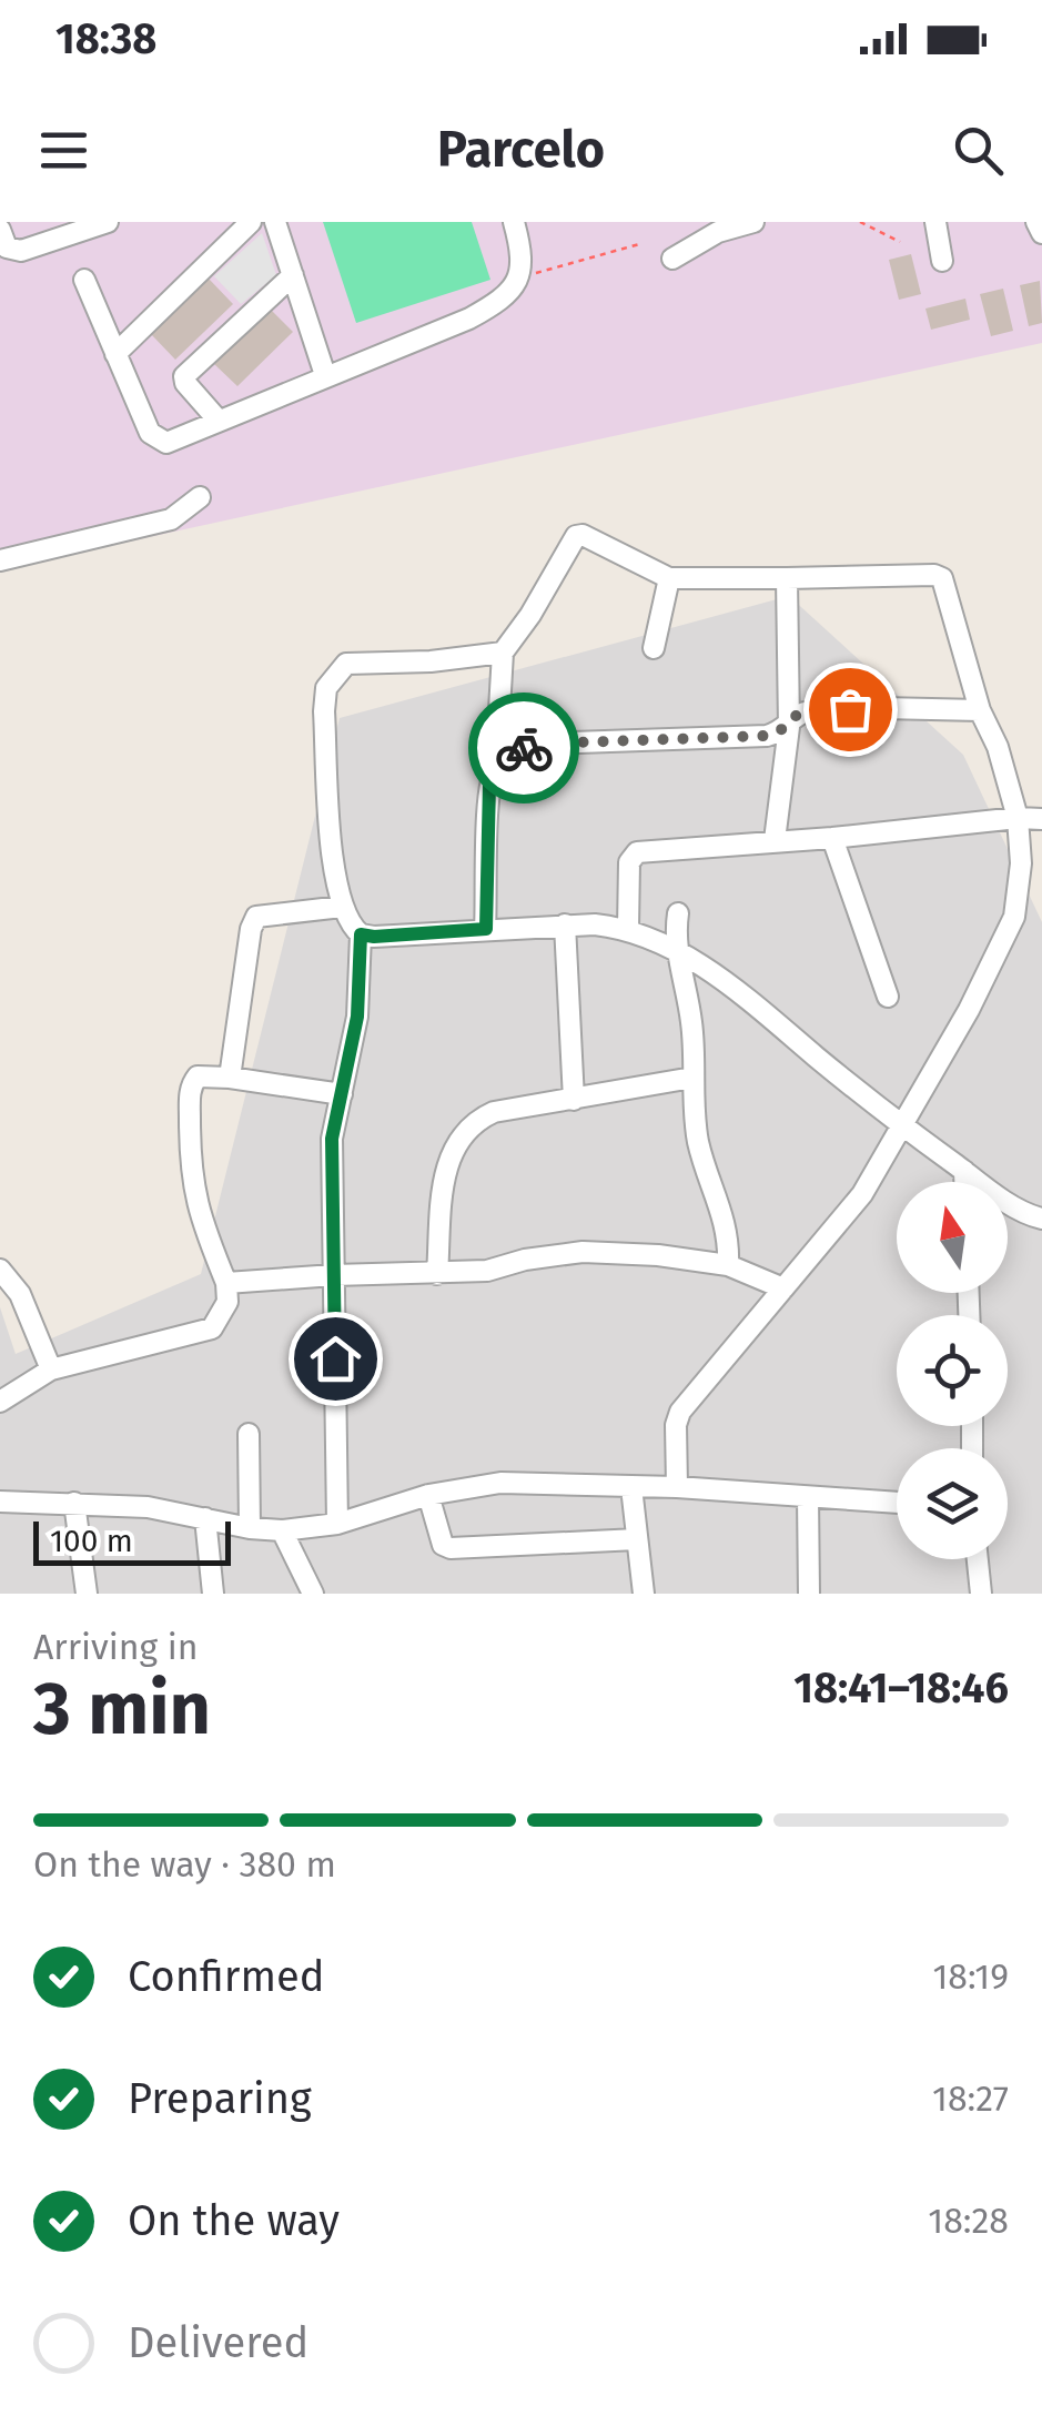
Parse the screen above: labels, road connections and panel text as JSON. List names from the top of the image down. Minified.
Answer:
{"scale_bar":"100 m","north":"top","page":{"status":"18:38","header":"Parcelo","scale":"100 m","heading":["3 min","Arriving in","18:41–18:46"],"bar":"On the way · 380 m","list":[["Confirmed","18:19"],["Preparing","18:27"],["On the way","18:28"],"Delivered"]}}
